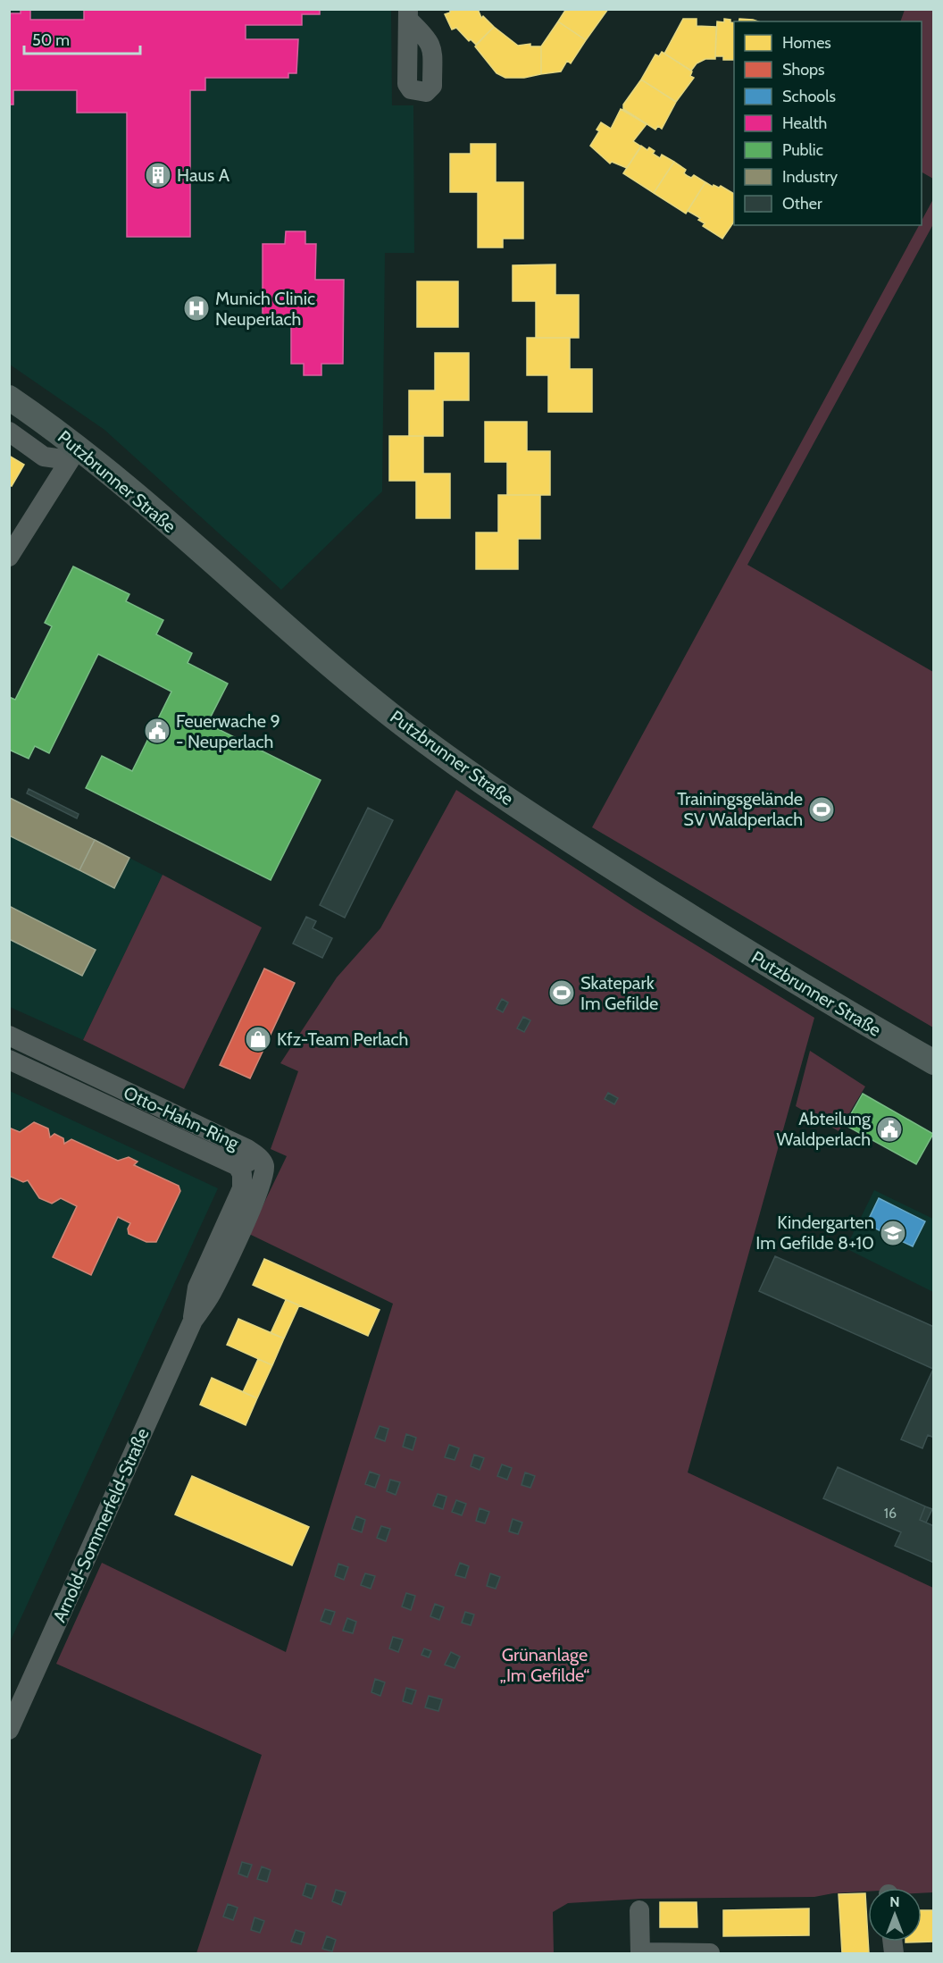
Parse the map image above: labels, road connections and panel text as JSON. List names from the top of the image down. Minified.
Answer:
{"streets":{"main road":["Putzbrunner Straße"],"street":["Otto-Hahn-Ring","Arnold-Sommerfeld-Straße"]},"crossings":[["Otto-Hahn-Ring","Arnold-Sommerfeld-Straße"]],"parks":["Grünanlage „Im Gefilde“"],"places":{"building":["Haus A"],"hospital":["Munich Clinic Neuperlach"],"public building":["Feuerwache 9 - Neuperlach","Abteilung Waldperlach"],"sports":["Trainingsgelände SV Waldperlach","Skatepark Im Gefilde"],"shop":["Kfz-Team Perlach"],"school or university":["Kindergarten Im Gefilde 8+10"]},"house_numbers":["16"],"legend":["Homes","Shops","Schools","Health","Public","Industry","Other"],"scale_bar":"50 m","north":"top"}
